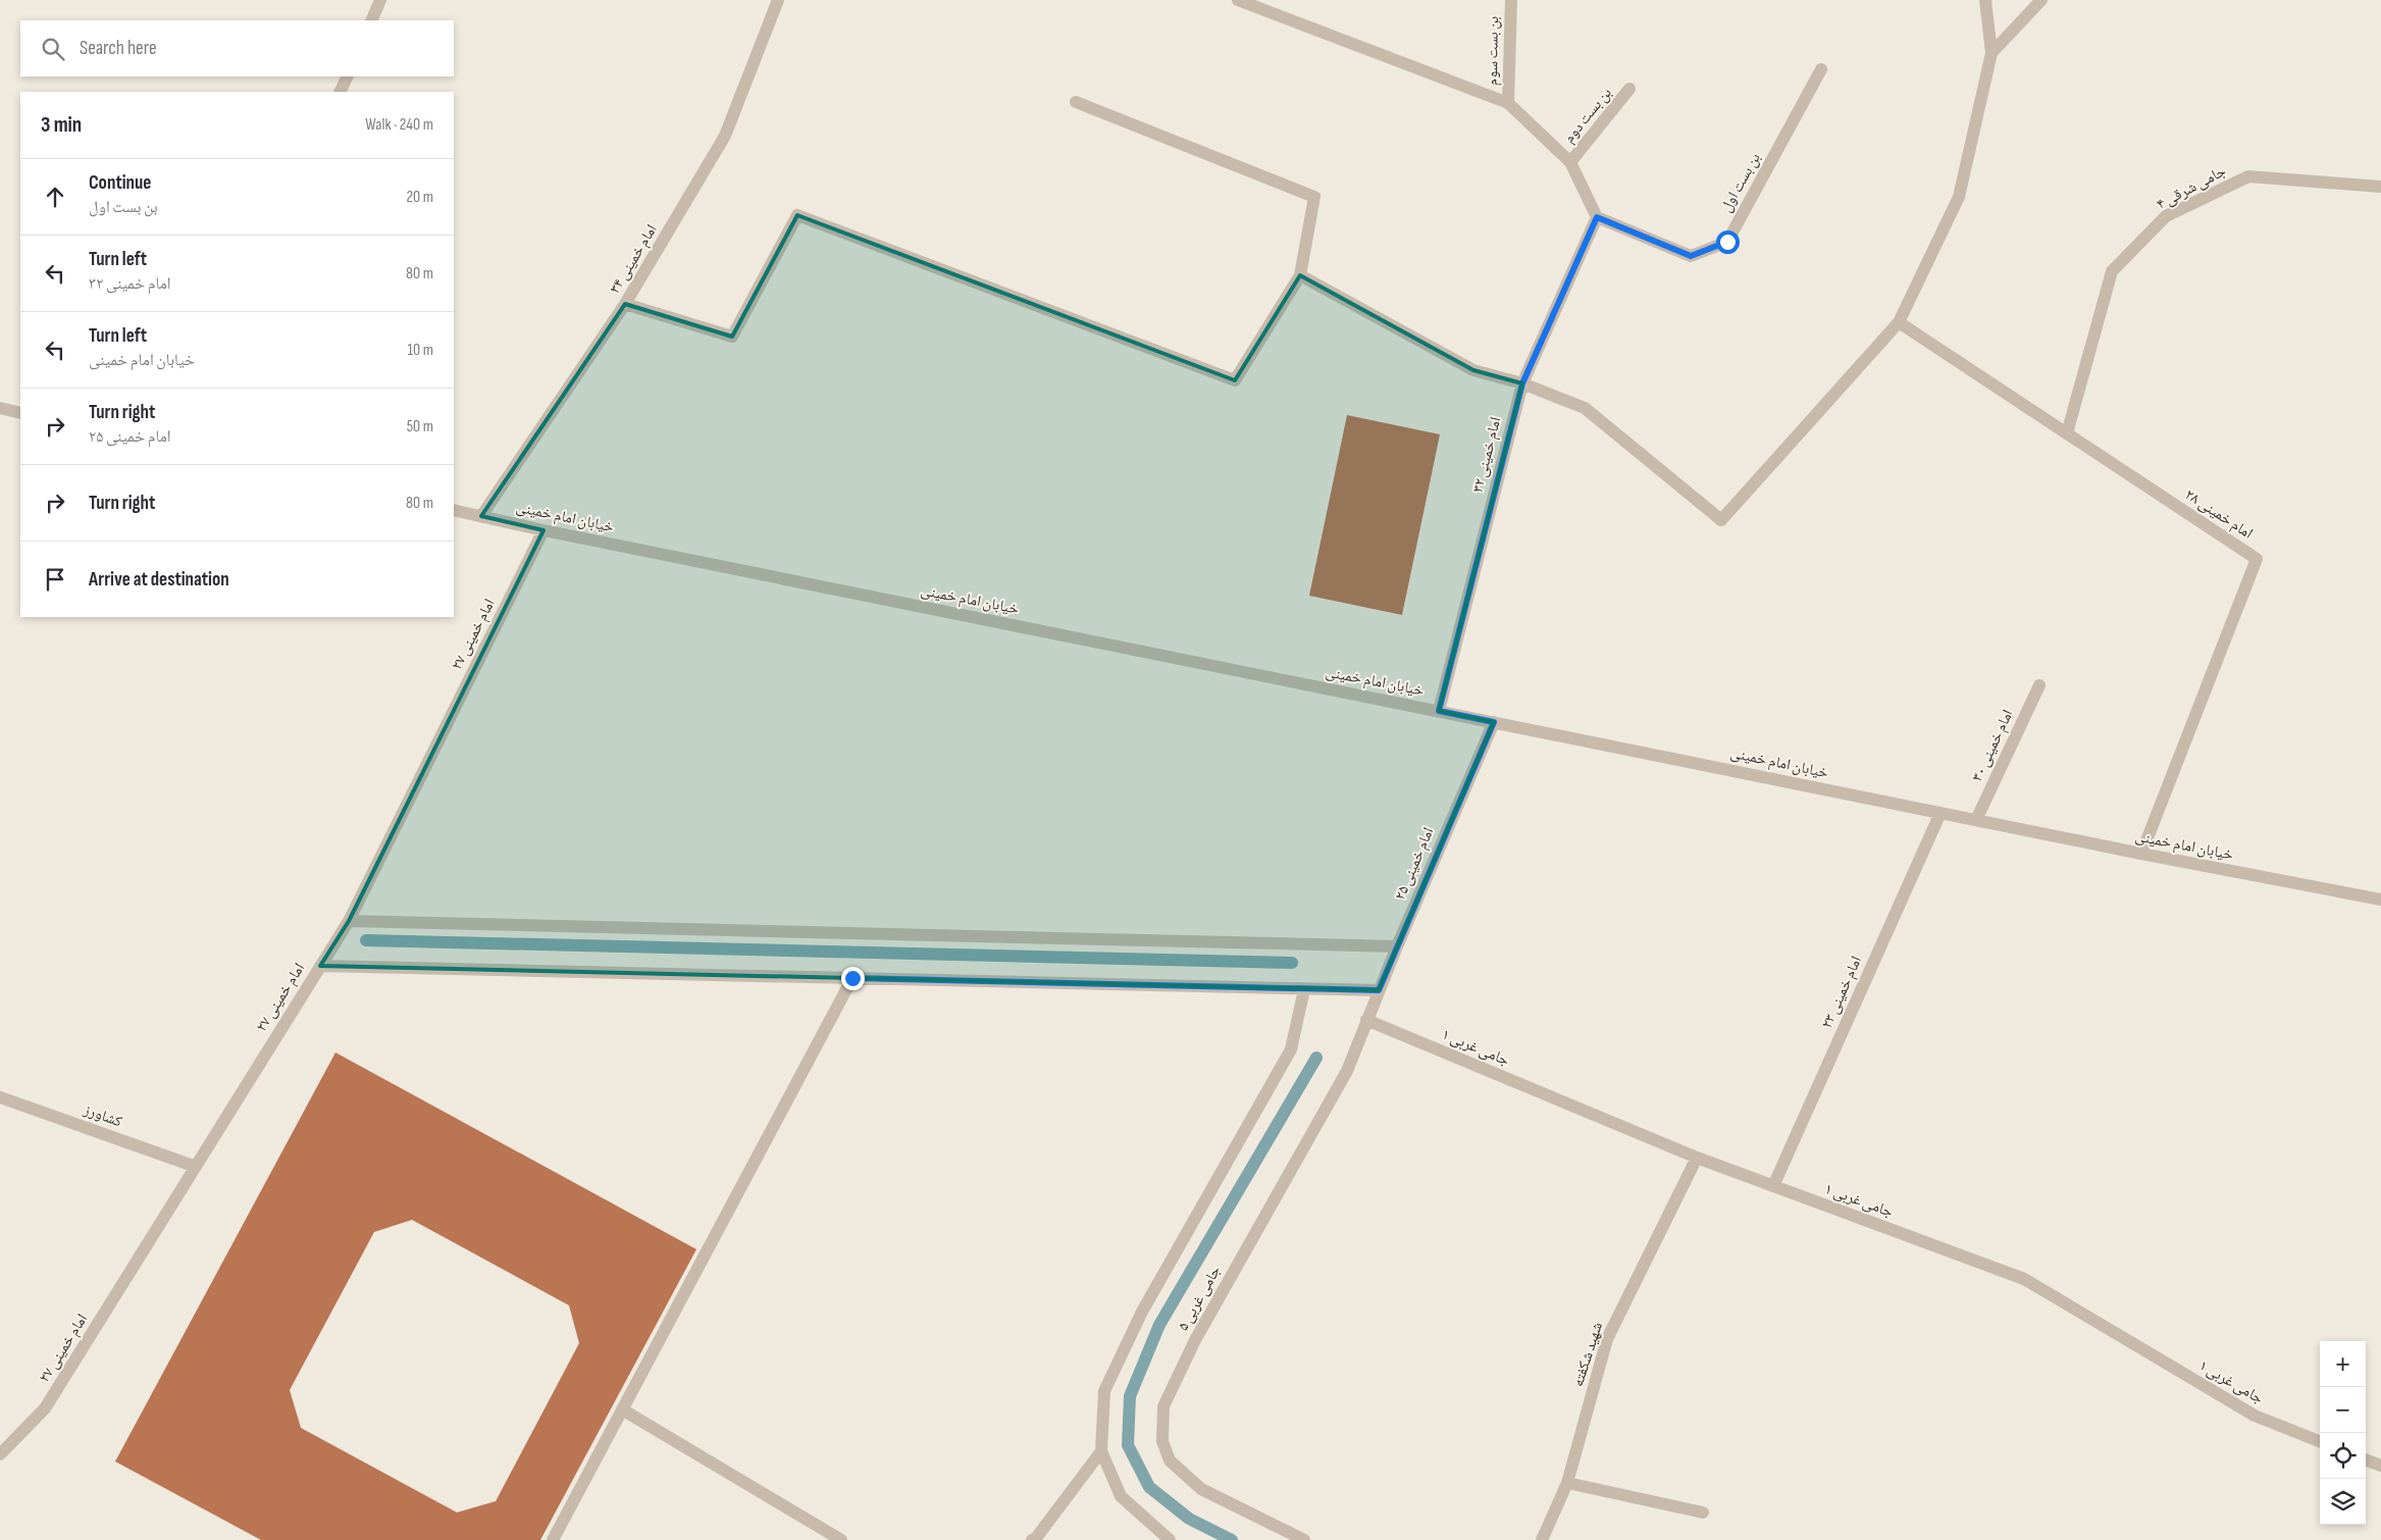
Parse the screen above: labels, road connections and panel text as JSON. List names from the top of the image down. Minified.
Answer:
{"streets":{"street":["بن بست سوم","بن بست دوم","بن بست اول","جامی شرقی ۴","امام خمینی ۳۴","امام خمینی ۳۲","امام خمینی ۲۸","خیابان امام خمینی","امام خمینی ۲۷","امام خمینی ۳۰","امام خمینی ۲۵","امام خمینی ۲۳","جامی غربی ۱","کشاورز","جامی غربی ۵","شهید شکفته"]},"crossings":[["بن بست اول","امام خمینی ۳۲"],["جامی شرقی ۴","امام خمینی ۲۸"],["امام خمینی ۳۴","خیابان امام خمینی"],["امام خمینی ۳۲","خیابان امام خمینی"],["امام خمینی ۲۸","خیابان امام خمینی"],["خیابان امام خمینی","امام خمینی ۲۷"],["خیابان امام خمینی","امام خمینی ۳۰"],["خیابان امام خمینی","امام خمینی ۲۵"],["خیابان امام خمینی","امام خمینی ۲۳"],["امام خمینی ۲۷","کشاورز"],["امام خمینی ۲۵","جامی غربی ۱"],["امام خمینی ۲۵","جامی غربی ۵"],["امام خمینی ۲۳","جامی غربی ۱"],["جامی غربی ۱","جامی غربی ۵"],["جامی غربی ۱","شهید شکفته"]],"page":{"search":"Search here","heading":["3 min","Walk · 240 m"],"list":[["Continue","بن بست اول","20 m"],["Turn left","امام خمینی ۳۲","80 m"],["Turn left","خیابان امام خمینی","10 m"],["Turn right","امام خمینی ۲۵","50 m"],["Turn right","80 m"],"Arrive at destination"],"map_buttons":["+","−"]}}
